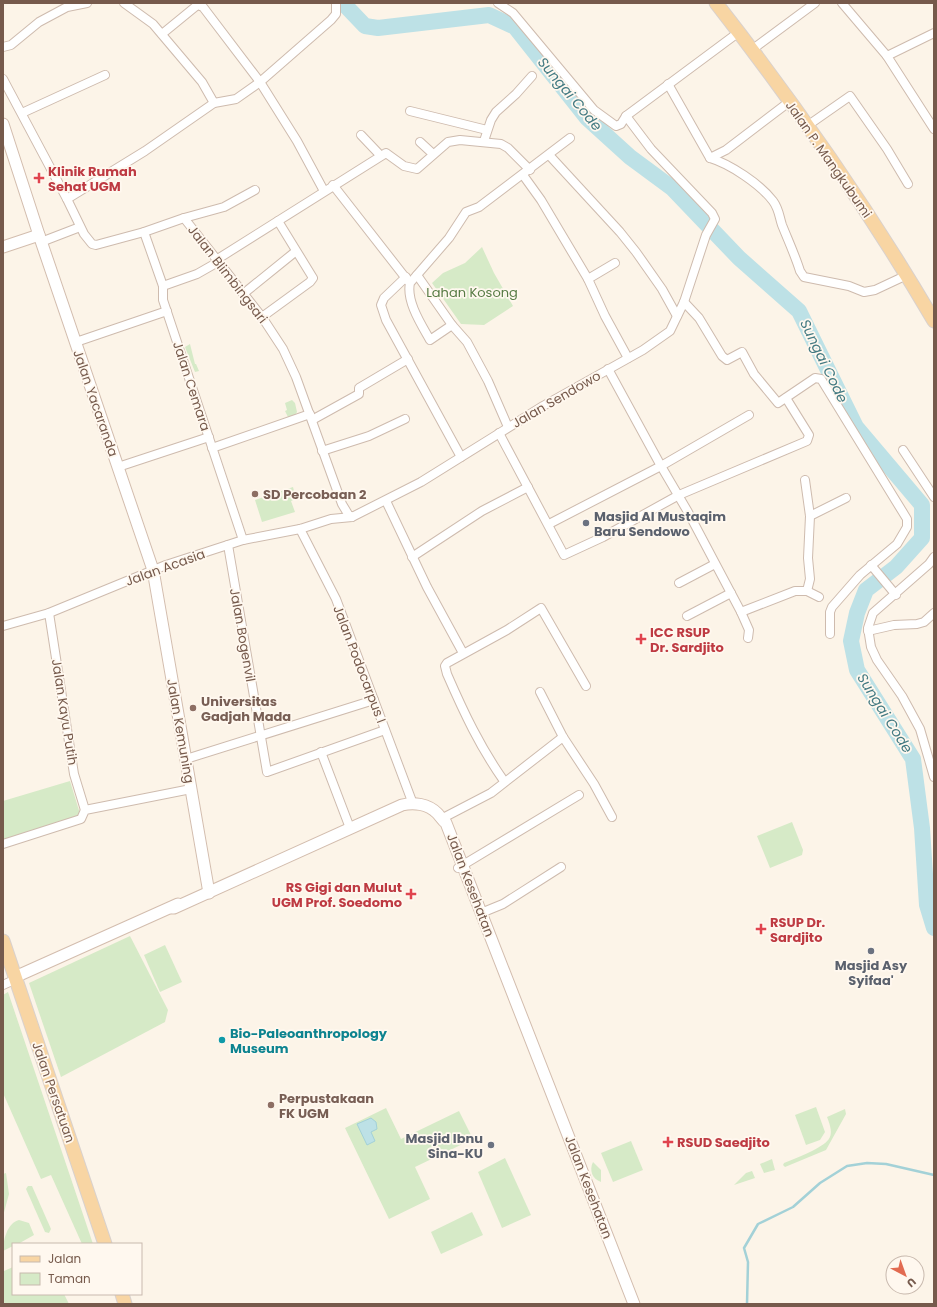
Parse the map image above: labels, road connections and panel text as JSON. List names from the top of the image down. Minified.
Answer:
{"streets":{"main road":["Jalan P. Mangkubumi","Jalan Persatuan"],"street":["Jalan Blimbingsari","Jalan Cemara","Jalan Sendowo","Jalan Yacaranda","Jalan Acasia","Jalan Bogenvil","Jalan Podocarpus I","Jalan Kayu Putih","Jalan Kemuning","Jalan Kesehatan"]},"crossings":[["Jalan Blimbingsari","Jalan Cemara"],["Jalan Blimbingsari","Jalan Sendowo"],["Jalan Cemara","Jalan Acasia"],["Jalan Sendowo","Jalan Acasia"],["Jalan Yacaranda","Jalan Acasia"],["Jalan Yacaranda","Jalan Kemuning"],["Jalan Acasia","Jalan Bogenvil"],["Jalan Acasia","Jalan Podocarpus I"],["Jalan Acasia","Jalan Kayu Putih"],["Jalan Acasia","Jalan Kemuning"]],"water":["Sungai Code"],"parks":["Lahan Kosong"],"places":{"health":["Klinik Rumah Sehat UGM","ICC RSUP Dr. Sardjito","RS Gigi dan Mulut UGM Prof. Soedomo","RSUP Dr. Sardjito","RSUD Saedjito"],"other":["SD Percobaan 2","Masjid Al Mustaqim Baru Sendowo","Universitas Gadjah Mada","Masjid Asy Syifaa'","Bio-Paleoanthropology Museum","Perpustakaan FK UGM","Masjid Ibnu Sina-KU"]},"legend":["Jalan","Taman"],"north":"bottom right"}
